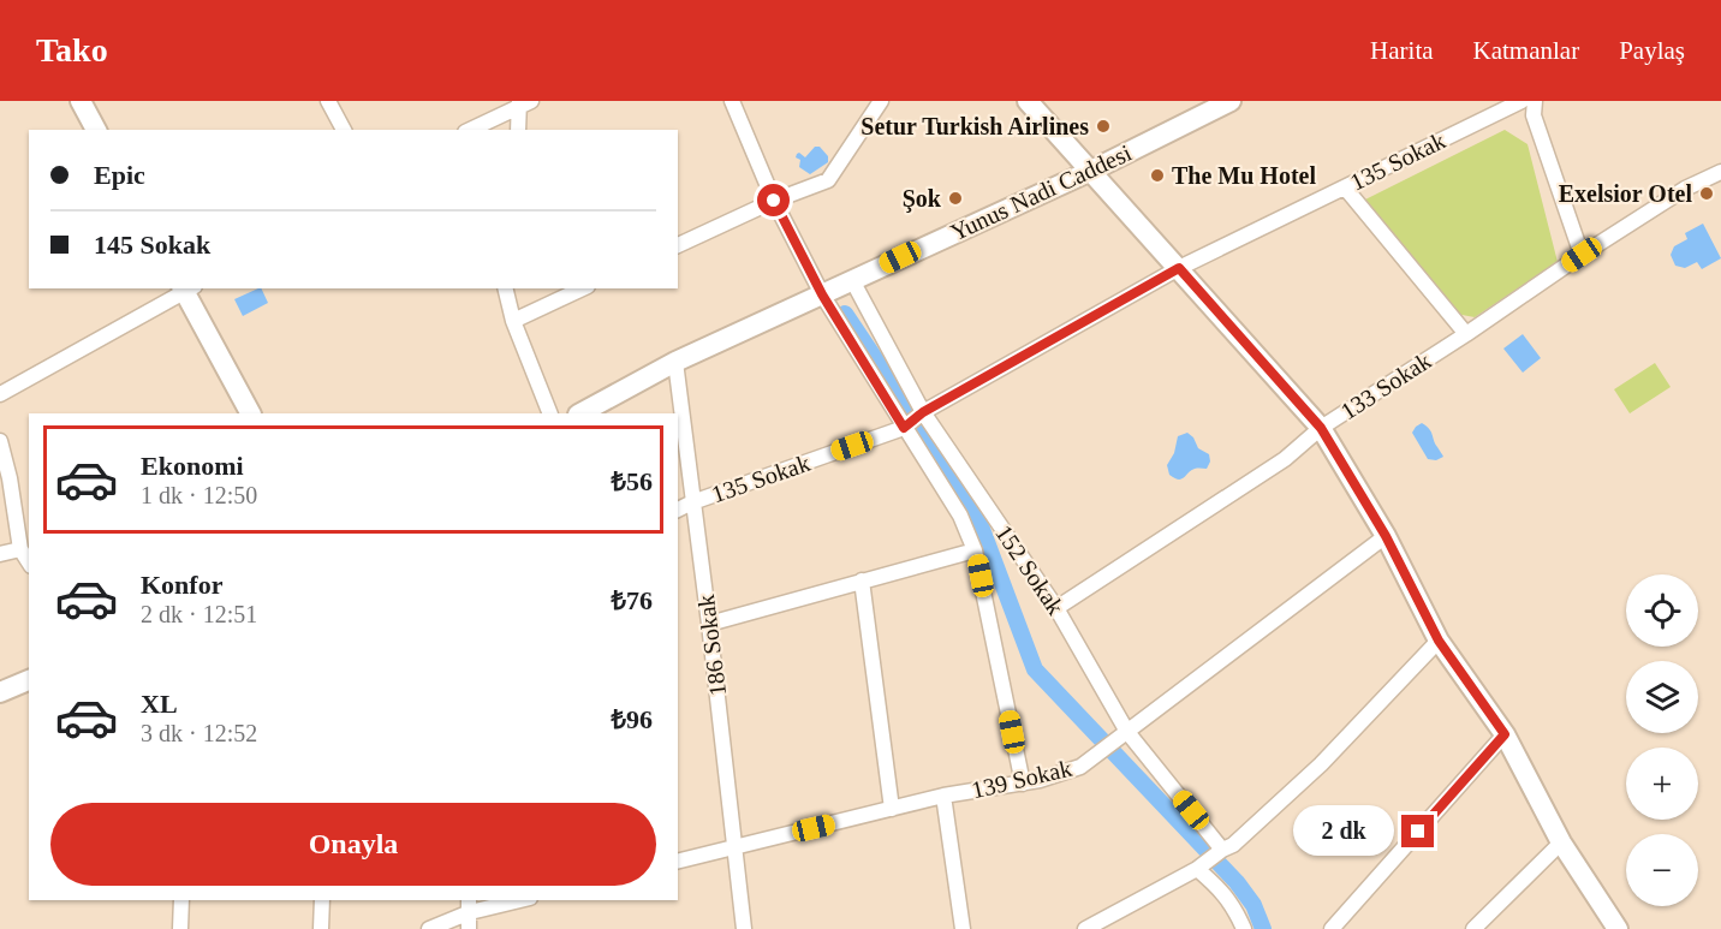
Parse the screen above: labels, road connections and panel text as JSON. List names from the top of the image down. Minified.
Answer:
{"streets":{"street":["135 Sokak","Yunus Nadi Caddesi","133 Sokak","152 Sokak","186 Sokak","139 Sokak"]},"crossings":[["135 Sokak","152 Sokak"],["135 Sokak","186 Sokak"],["Yunus Nadi Caddesi","152 Sokak"],["Yunus Nadi Caddesi","186 Sokak"],["133 Sokak","152 Sokak"],["152 Sokak","139 Sokak"],["186 Sokak","139 Sokak"]],"places":["Setur Turkish Airlines","The Mu Hotel","Exelsior Otel","Şok"],"page":{"header":"Tako","nav":["Harita","Katmanlar","Paylaş"],"banner":["Epic","145 Sokak"],"list":[{"name":"Ekonomi","note":"1 dk · 12:50","value":"₺56"},{"name":"Konfor","note":"2 dk · 12:51","value":"₺76"},{"name":"XL","note":"3 dk · 12:52","value":"₺96"}],"map_buttons":["+","−"],"buttons":"Onayla","bubble":"2 dk"}}
